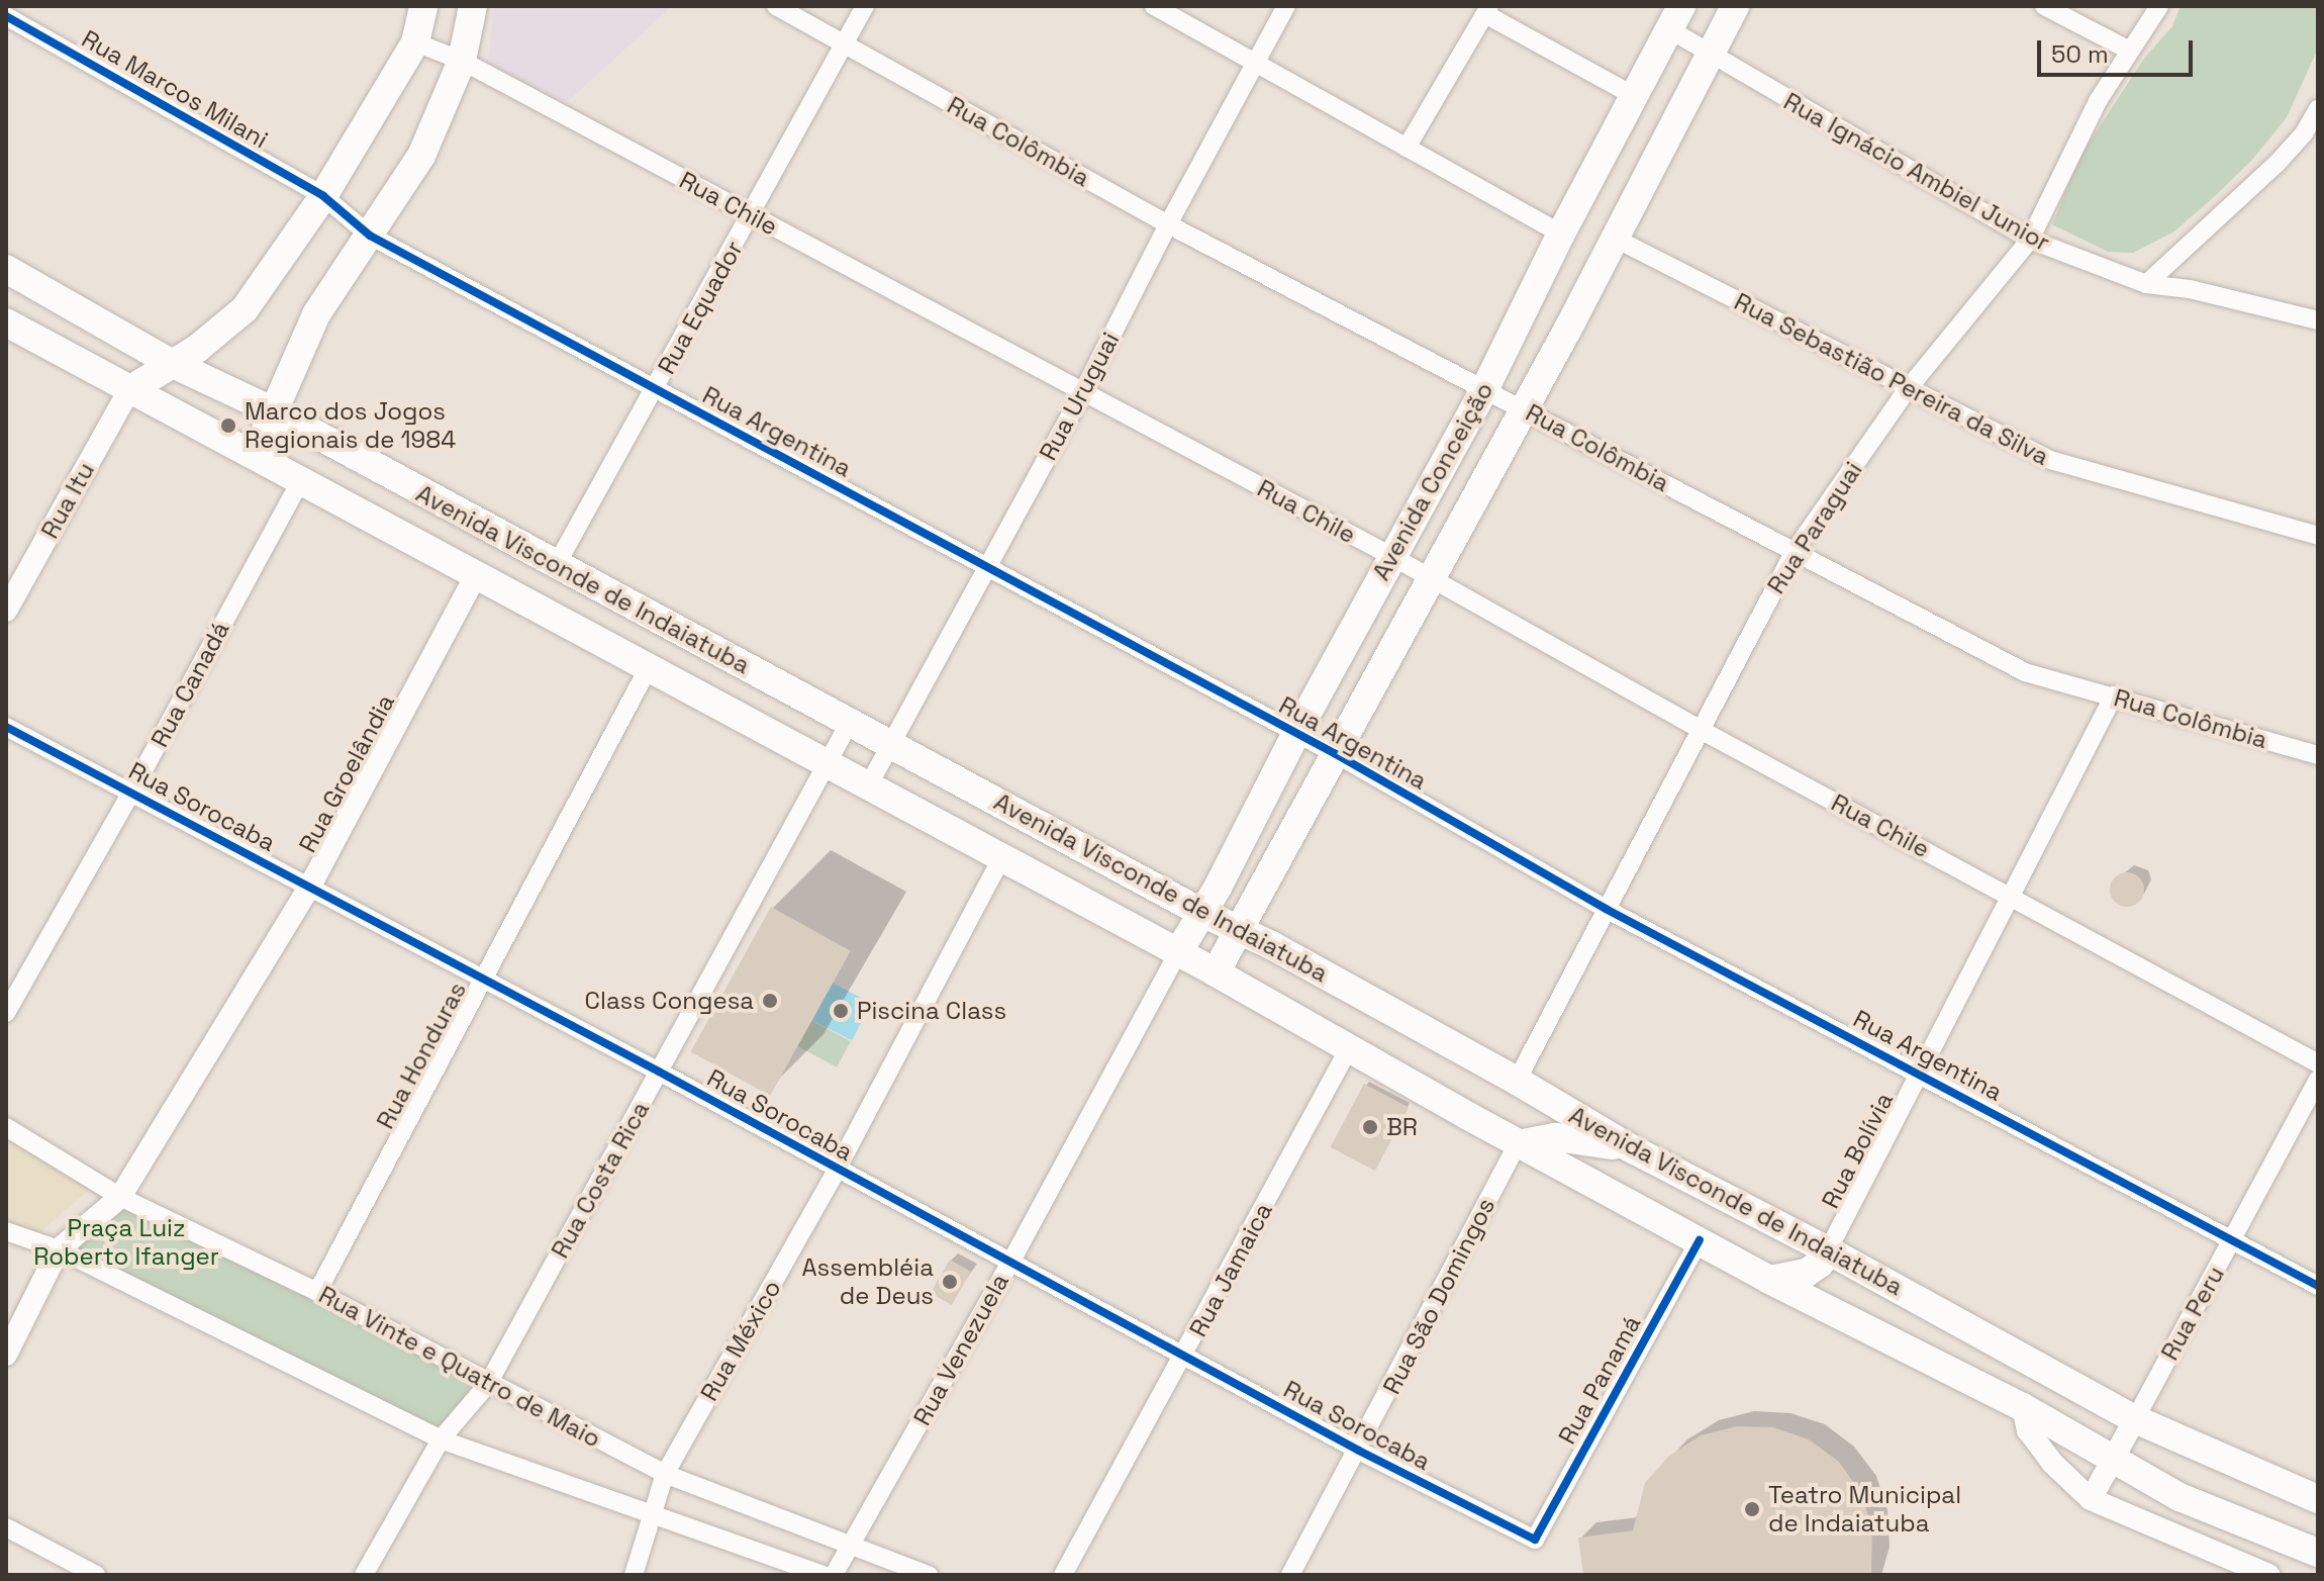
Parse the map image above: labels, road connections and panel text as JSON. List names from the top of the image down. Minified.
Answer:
{"streets":{"main road":["Avenida Conceição","Avenida Visconde de Indaiatuba"],"street":["Rua Marcos Milani","Rua Colômbia","Rua Ignácio Ambiel Junior","Rua Chile","Rua Equador","Rua Sebastião Pereira da Silva","Rua Uruguai","Rua Argentina","Rua Itu","Rua Paraguai","Rua Canadá","Rua Groelândia","Rua Sorocaba","Rua Honduras","Rua Bolívia","Rua Costa Rica","Rua Jamaica","Rua São Domingos","Rua Peru","Rua México","Rua Venezuela","Rua Vinte e Quatro de Maio","Rua Panamá"]},"crossings":[["Rua Marcos Milani","Rua Argentina"],["Rua Colômbia","Rua Equador"],["Rua Colômbia","Rua Uruguai"],["Rua Colômbia","Avenida Conceição"],["Rua Colômbia","Rua Paraguai"],["Rua Colômbia","Rua Bolívia"],["Rua Ignácio Ambiel Junior","Avenida Conceição"],["Rua Ignácio Ambiel Junior","Rua Paraguai"],["Rua Chile","Rua Equador"],["Rua Chile","Rua Uruguai"],["Rua Chile","Avenida Conceição"],["Rua Chile","Rua Paraguai"],["Rua Chile","Rua Bolívia"],["Rua Equador","Rua Argentina"],["Rua Equador","Avenida Visconde de Indaiatuba"],["Rua Sebastião Pereira da Silva","Avenida Conceição"],["Rua Sebastião Pereira da Silva","Rua Paraguai"],["Rua Uruguai","Rua Argentina"],["Rua Uruguai","Avenida Visconde de Indaiatuba"],["Rua Argentina","Avenida Conceição"],["Rua Argentina","Rua Paraguai"],["Rua Argentina","Rua Bolívia"],["Rua Argentina","Rua Peru"],["Avenida Conceição","Avenida Visconde de Indaiatuba"],["Avenida Conceição","Rua Venezuela"],["Rua Itu","Avenida Visconde de Indaiatuba"],["Rua Paraguai","Avenida Visconde de Indaiatuba"],["Avenida Visconde de Indaiatuba","Rua Canadá"],["Avenida Visconde de Indaiatuba","Rua Groelândia"],["Avenida Visconde de Indaiatuba","Rua Honduras"],["Avenida Visconde de Indaiatuba","Rua Bolívia"],["Avenida Visconde de Indaiatuba","Rua Costa Rica"],["Avenida Visconde de Indaiatuba","Rua Jamaica"],["Avenida Visconde de Indaiatuba","Rua São Domingos"],["Avenida Visconde de Indaiatuba","Rua Peru"],["Avenida Visconde de Indaiatuba","Rua México"],["Avenida Visconde de Indaiatuba","Rua Venezuela"],["Avenida Visconde de Indaiatuba","Rua Panamá"],["Rua Canadá","Rua Sorocaba"],["Rua Groelândia","Rua Sorocaba"],["Rua Groelândia","Rua Vinte e Quatro de Maio"],["Rua Sorocaba","Rua Honduras"],["Rua Sorocaba","Rua Costa Rica"],["Rua Sorocaba","Rua Jamaica"],["Rua Sorocaba","Rua São Domingos"],["Rua Sorocaba","Rua México"],["Rua Sorocaba","Rua Venezuela"],["Rua Sorocaba","Rua Panamá"],["Rua Honduras","Rua Vinte e Quatro de Maio"],["Rua Costa Rica","Rua Vinte e Quatro de Maio"],["Rua México","Rua Vinte e Quatro de Maio"],["Rua Venezuela","Rua Vinte e Quatro de Maio"]],"parks":["Praça Luiz Roberto Ifanger"],"places":["Marco dos Jogos Regionais de 1984","Class Congesa","Piscina Class","BR","Assembléia de Deus","Teatro Municipal de Indaiatuba"],"scale_bar":"50 m"}
